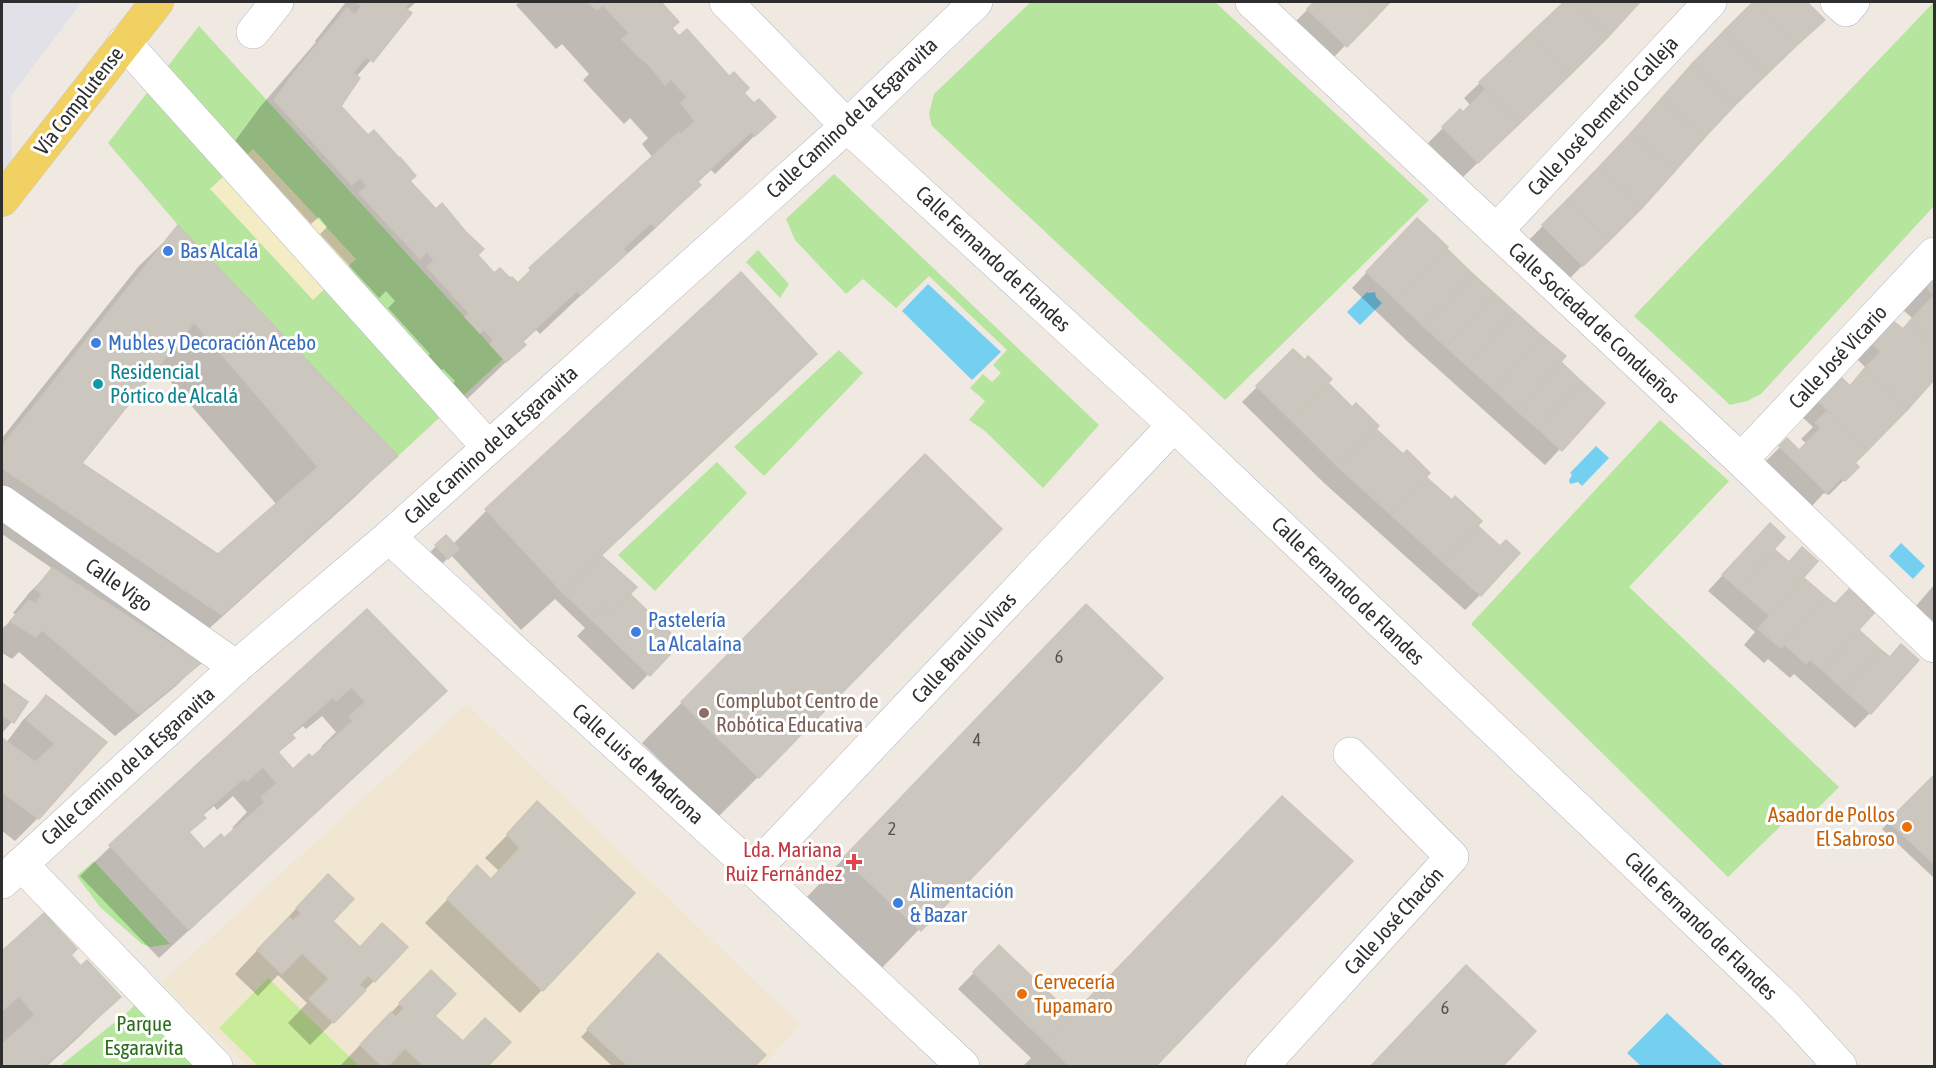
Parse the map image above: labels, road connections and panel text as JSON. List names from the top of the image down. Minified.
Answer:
{"streets":{"main road":["Vía Complutense"],"street":["Calle José Demetrio Calleja","Calle Camino de la Esgaravita","Calle Fernando de Flandes","Calle Sociedad de Condueños","Calle José Vicario","Calle Vigo","Calle Braulio Vivas","Calle Luis de Madrona","Calle José Chacón"]},"crossings":[["Calle José Demetrio Calleja","Calle Sociedad de Condueños"],["Calle Camino de la Esgaravita","Calle Fernando de Flandes"],["Calle Camino de la Esgaravita","Calle Vigo"],["Calle Camino de la Esgaravita","Calle Luis de Madrona"],["Calle Fernando de Flandes","Calle Braulio Vivas"],["Calle Sociedad de Condueños","Calle José Vicario"],["Calle Braulio Vivas","Calle Luis de Madrona"]],"parks":["Parque Esgaravita"],"places":{"other":["Bas Alcalá","Mubles y Decoración Acebo","Residencial Pórtico de Alcalá","Pastelería La Alcalaína","Complubot Centro de Robótica Educativa","Asador de Pollos El Sabroso","Alimentación & Bazar","Cervecería Tupamaro"],"health":["Lda. Mariana Ruiz Fernández"]},"house_numbers":["6","4","2","6"]}
